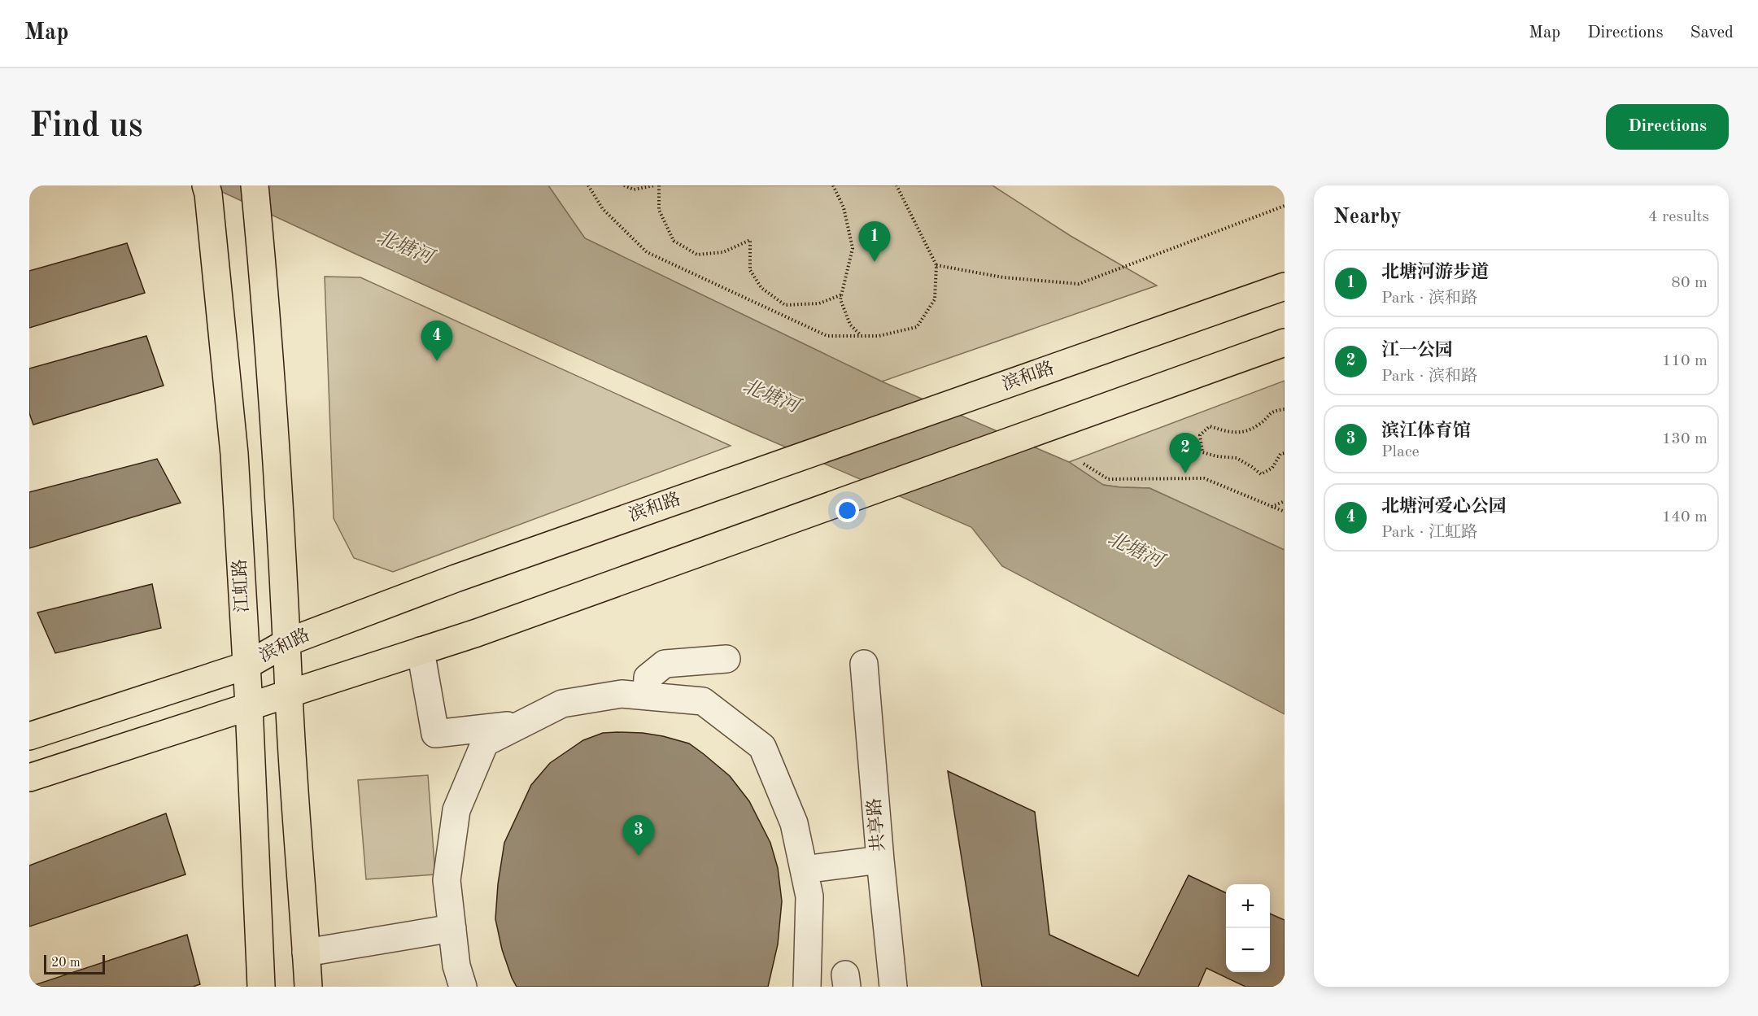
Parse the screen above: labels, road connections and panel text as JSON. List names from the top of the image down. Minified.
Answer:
{"streets":{"main road":["滨和路","江虹路"],"street":["共享路"]},"crossings":[["滨和路","江虹路"]],"water":["北塘河"],"scale_bar":"20 m","page":{"header":"Map","nav":["Map","Directions","Saved"],"buttons":"Directions","title":"Find us","heading":["Nearby","4 results"],"pins":["1","4","2","3"],"list":[{"mark":"1","name":"北塘河游步道","note":"Park · 滨和路","value":"80 m"},{"mark":"2","name":"江一公园","note":"Park · 滨和路","value":"110 m"},{"mark":"3","name":"滨江体育馆","note":"Place","value":"130 m"},{"mark":"4","name":"北塘河爱心公园","note":"Park · 江虹路","value":"140 m"}],"map_buttons":["+","−"],"scale":"20 m"}}
